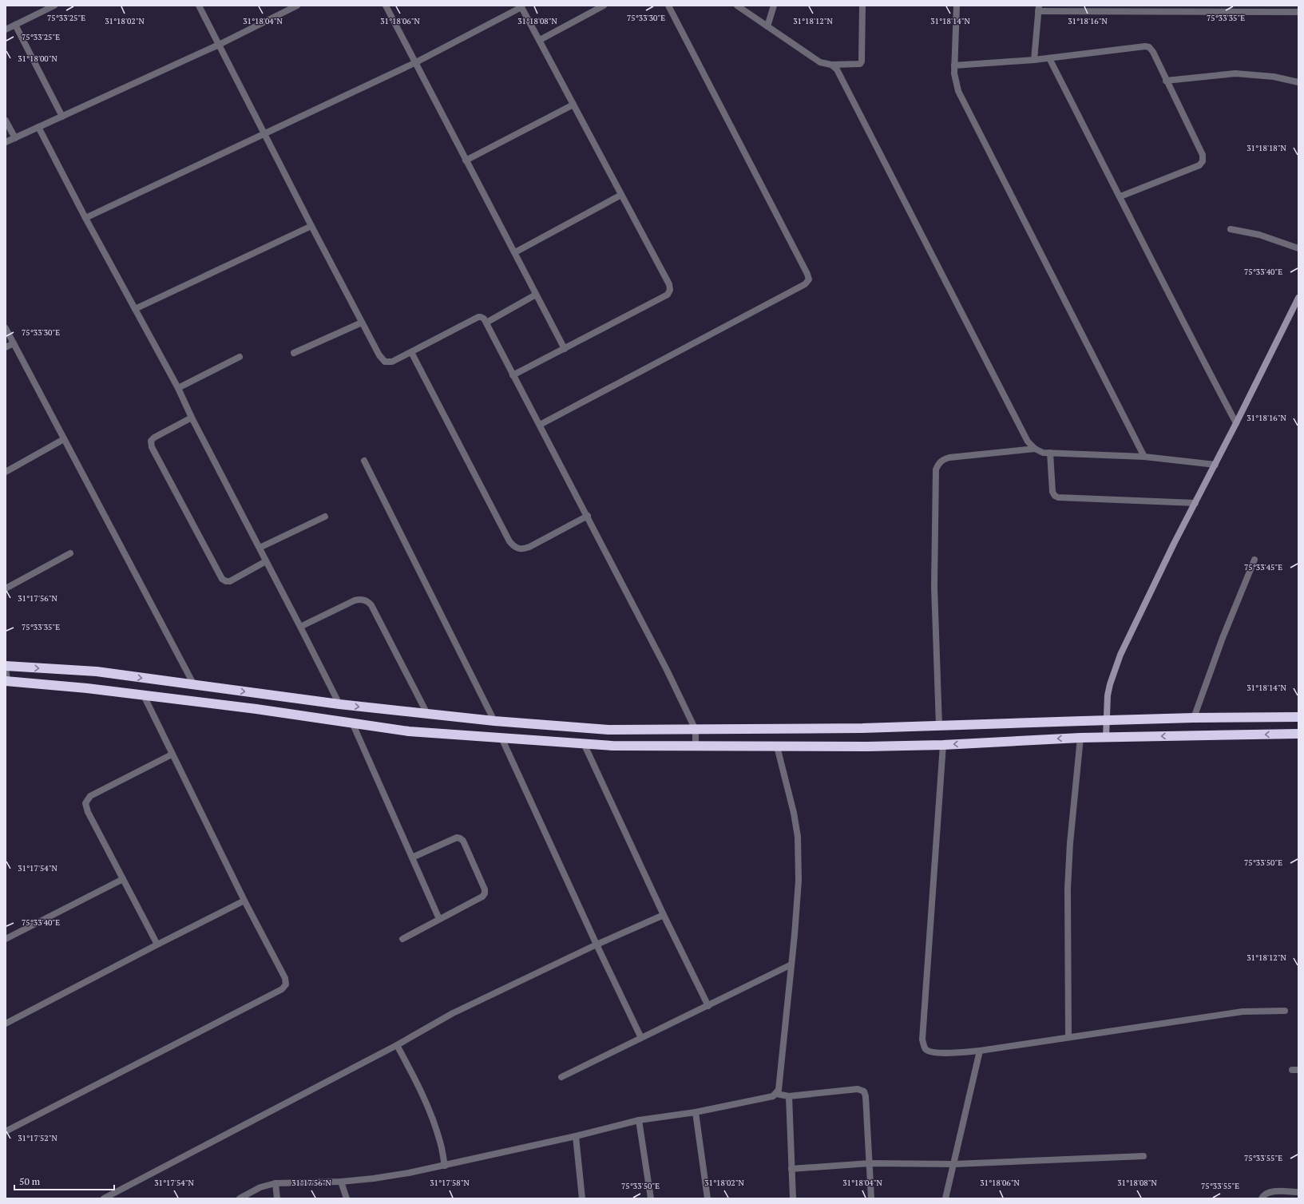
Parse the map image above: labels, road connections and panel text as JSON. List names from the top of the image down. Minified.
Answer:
{"scale_bar":"50 m","coordinates":["75°33'25\"E","75°33'30\"E","75°33'35\"E","31°18'02\"N","31°18'04\"N","31°18'06\"N","31°18'08\"N","31°18'12\"N","31°18'14\"N","31°18'16\"N","31°18'00\"N","31°18'18\"N","75°33'40\"E","75°33'45\"E","31°17'56\"N","75°33'50\"E","31°17'54\"N","31°17'52\"N","75°33'55\"E","31°17'58\"N"]}
